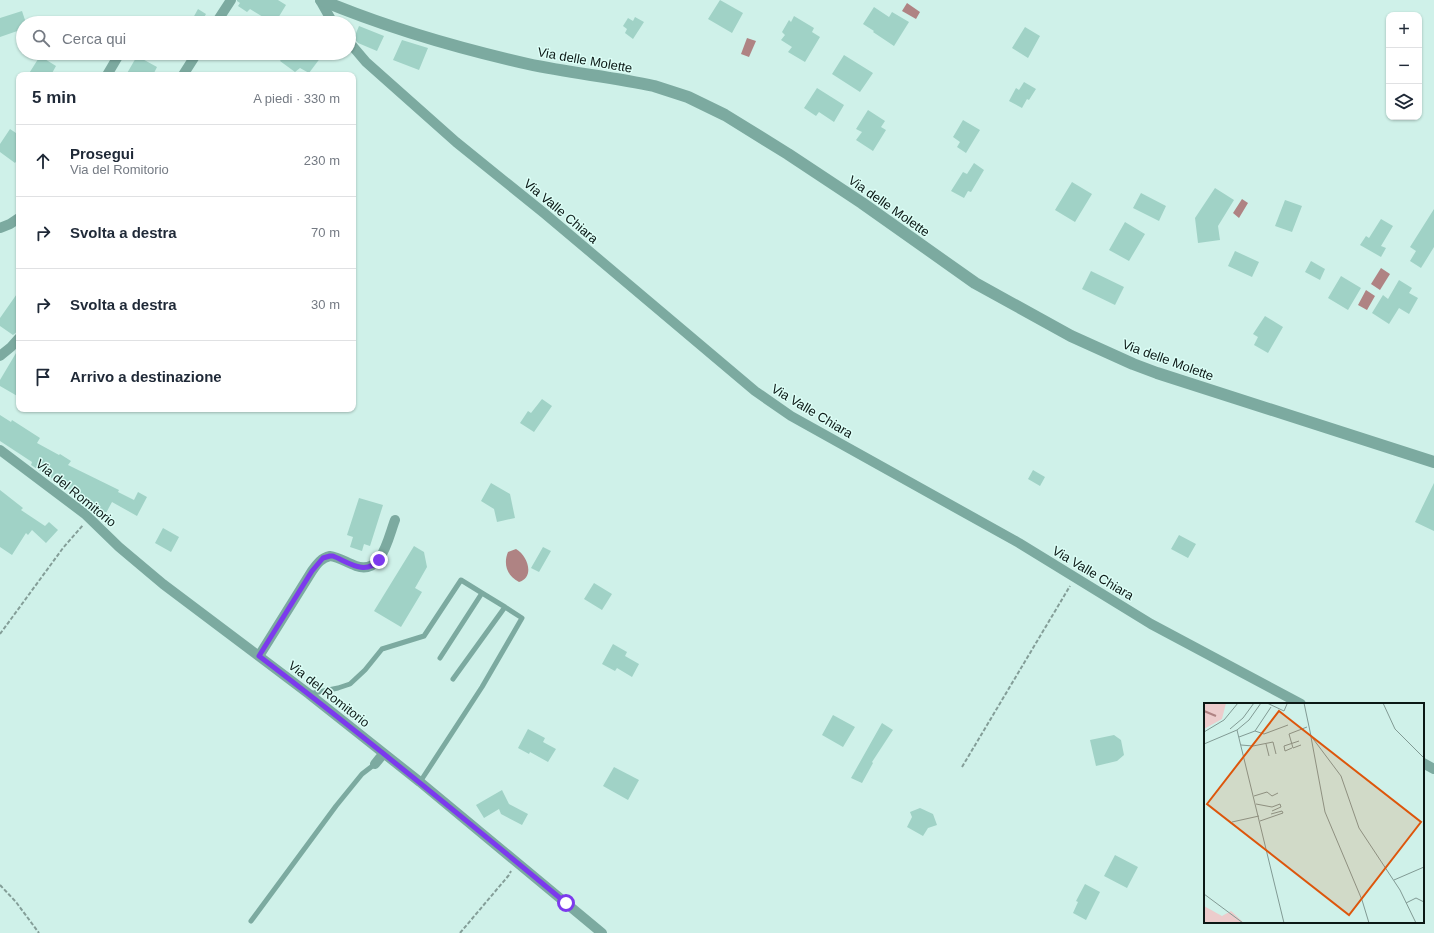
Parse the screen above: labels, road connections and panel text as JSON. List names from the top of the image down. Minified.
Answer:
{"streets":{"street":["Via delle Molette","Via Valle Chiara","Via del Romitorio"]},"page":{"map_buttons":["+","−"],"search":"Cerca qui","heading":["5 min","A piedi · 330 m"],"list":[["Prosegui","Via del Romitorio","230 m"],["Svolta a destra","70 m"],["Svolta a destra","30 m"],"Arrivo a destinazione"]}}
